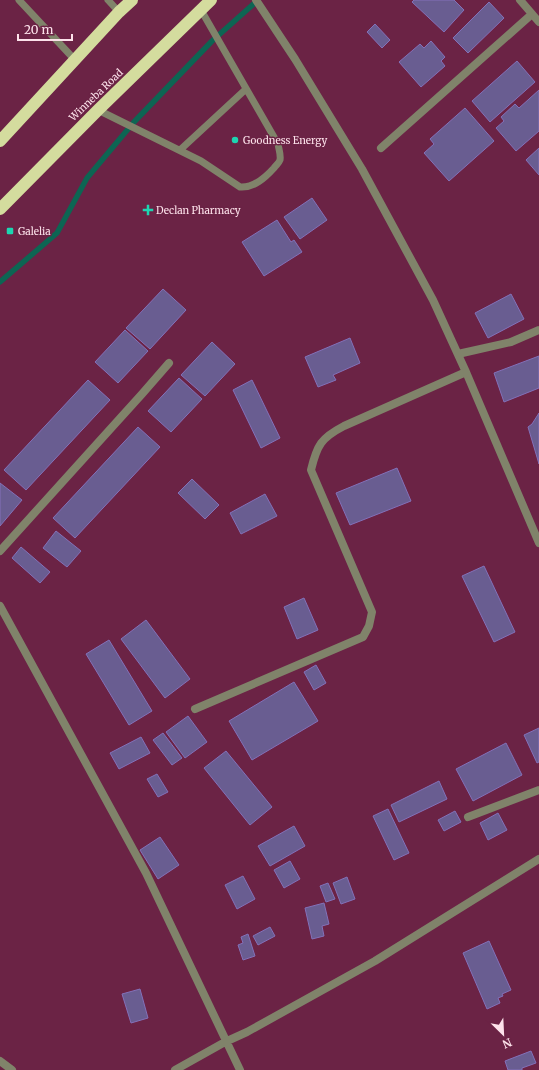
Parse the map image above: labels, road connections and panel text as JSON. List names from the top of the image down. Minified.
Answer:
{"streets":{"highway":["Winneba Road"]},"places":{"other":["Goodness Energy"],"health":["Declan Pharmacy"],"transit":["Galelia"]},"scale_bar":"20 m","north":"bottom right"}
